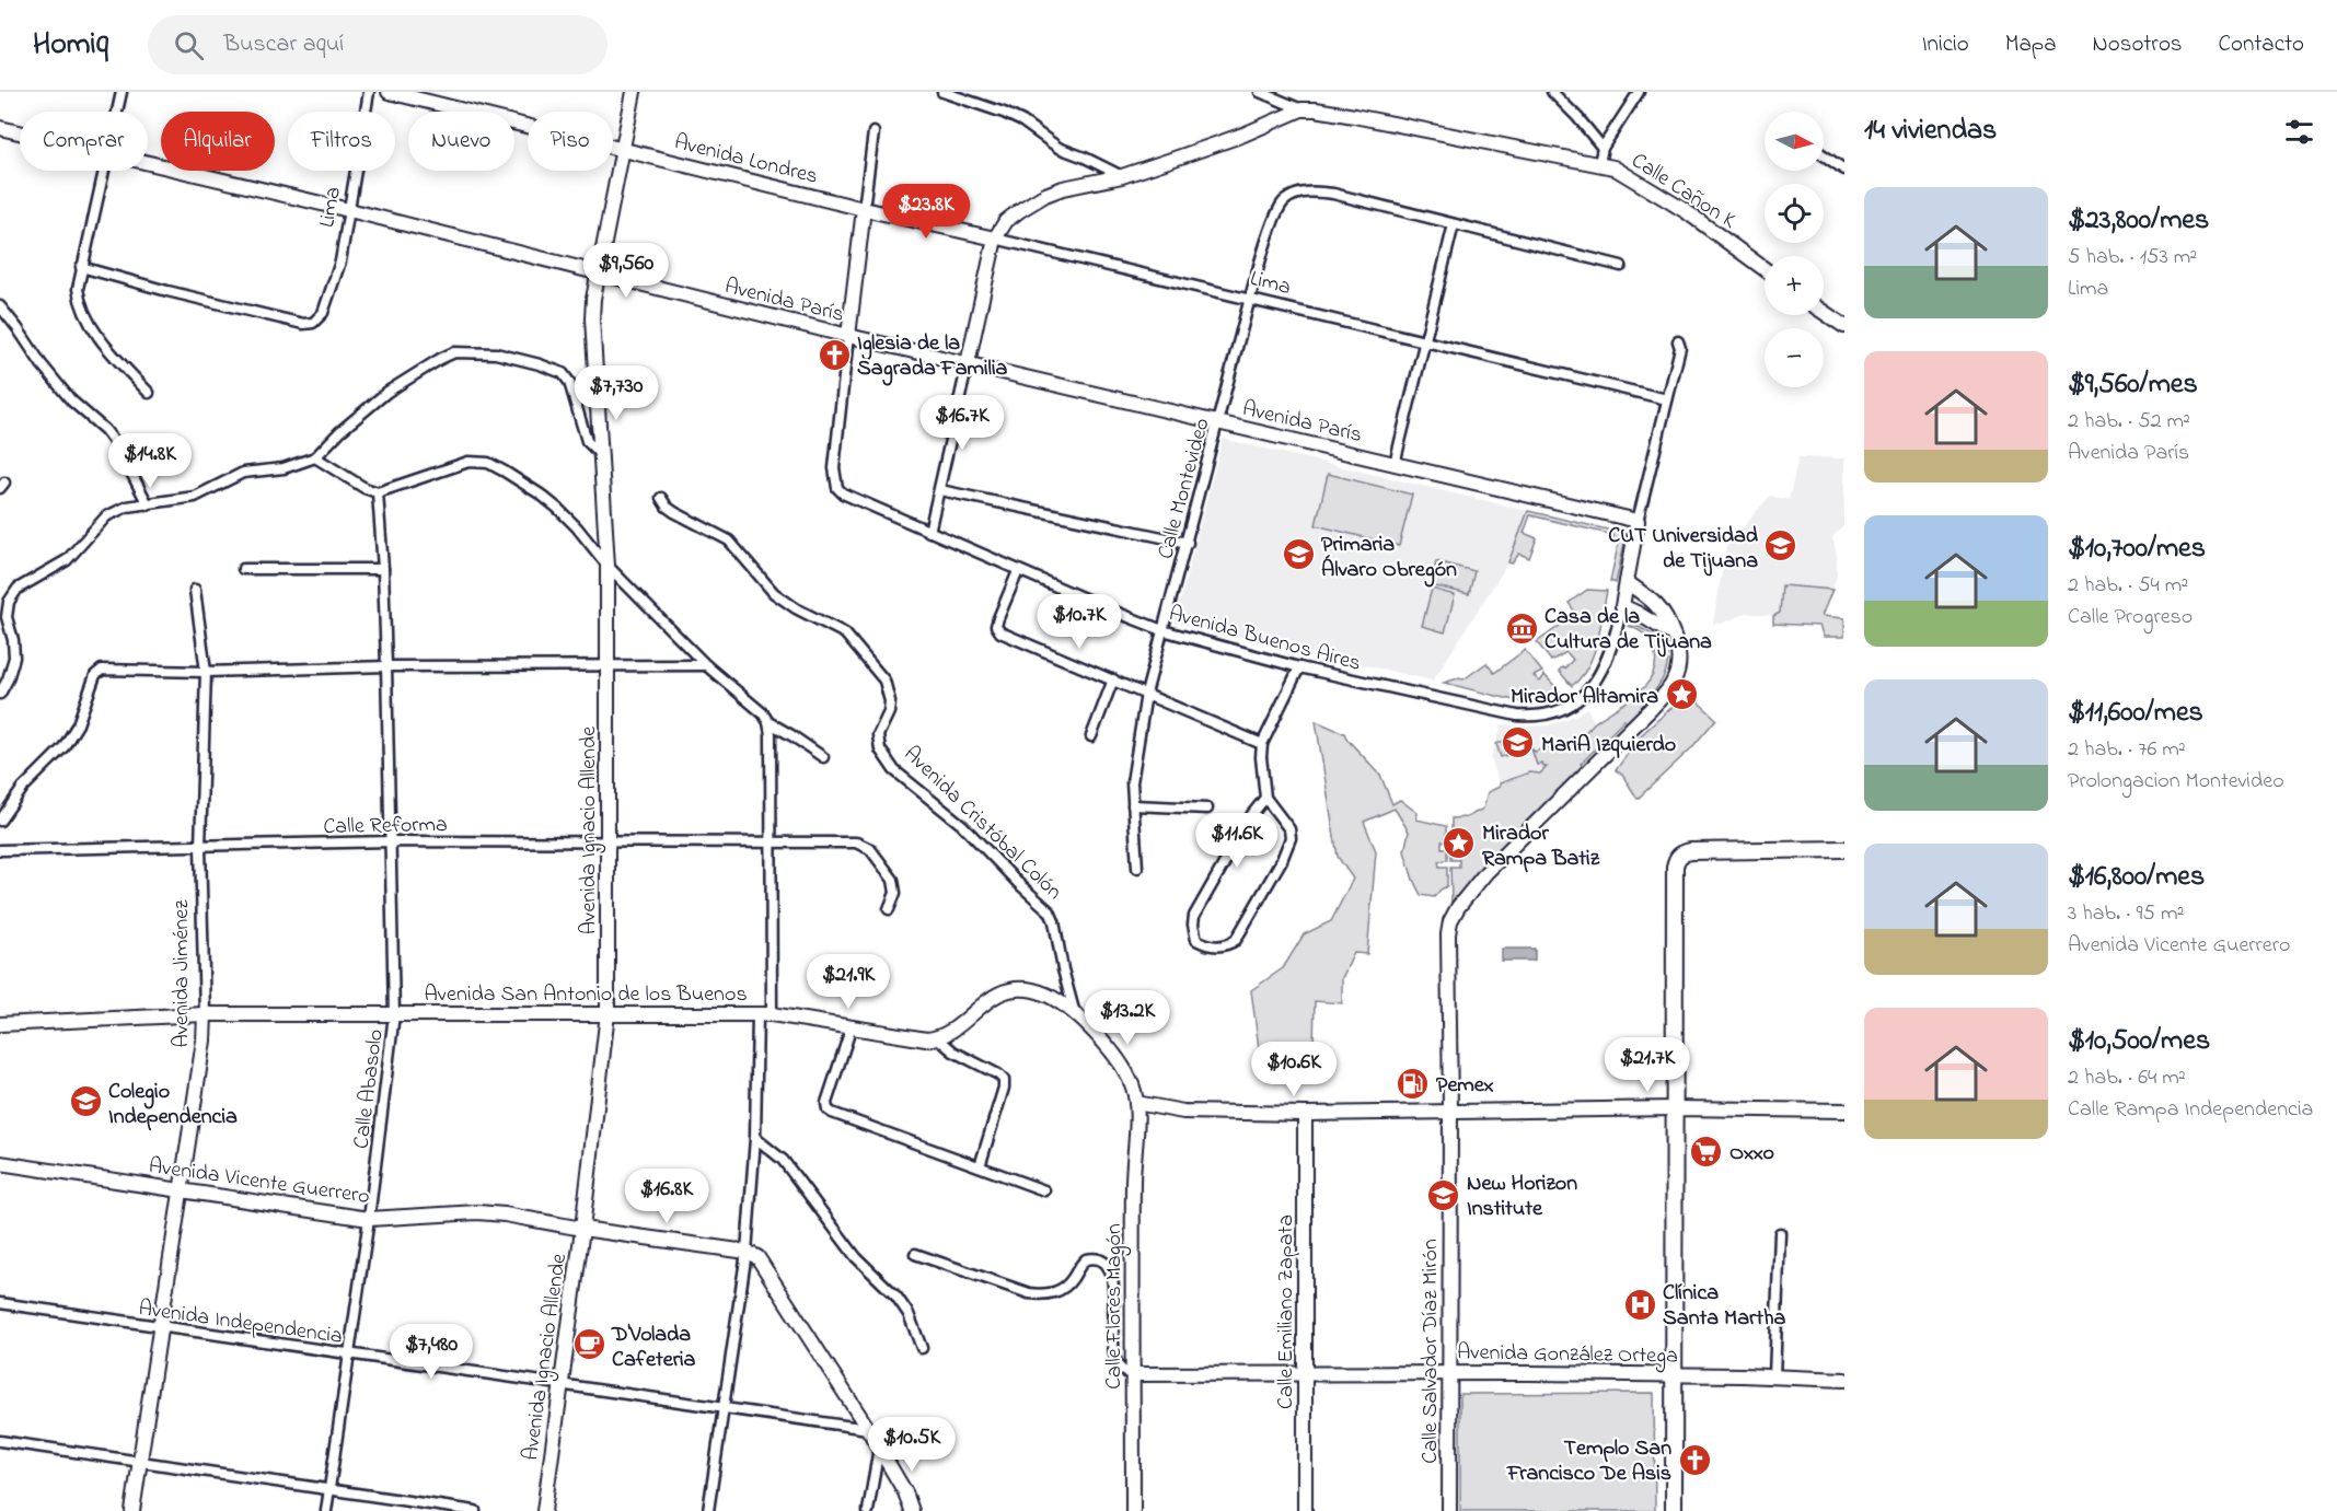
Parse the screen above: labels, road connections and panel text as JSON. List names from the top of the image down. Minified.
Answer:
{"streets":{"main road":["Avenida Londres","Calle Cañon K","Lima","Avenida París","Avenida Ignacio Allende","Avenida Jiménez","Avenida San Antonio de los Buenos","Avenida Vicente Guerrero","Calle Flores Magón","Calle Emiliano Zapata","Calle Salvador Díaz Mirón","Avenida González Ortega"],"street":["Calle Montevideo","Avenida Buenos Aires","Avenida Cristóbal Colón","Calle Reforma","Calle Abasolo","Avenida Independencia"]},"crossings":[["Avenida Londres","Lima"],["Avenida Londres","Avenida Ignacio Allende"],["Lima","Avenida París"],["Lima","Calle Montevideo"],["Avenida París","Calle Montevideo"],["Avenida París","Avenida Buenos Aires"],["Avenida París","Avenida Ignacio Allende"],["Calle Montevideo","Avenida Buenos Aires"],["Calle Reforma","Avenida Ignacio Allende"],["Calle Reforma","Avenida Jiménez"],["Calle Reforma","Calle Abasolo"],["Avenida Ignacio Allende","Avenida San Antonio de los Buenos"],["Avenida Ignacio Allende","Avenida Vicente Guerrero"],["Avenida Ignacio Allende","Avenida Independencia"],["Avenida Jiménez","Avenida San Antonio de los Buenos"],["Avenida Jiménez","Avenida Vicente Guerrero"],["Avenida Jiménez","Avenida Independencia"],["Avenida San Antonio de los Buenos","Calle Abasolo"],["Calle Abasolo","Avenida Vicente Guerrero"],["Calle Abasolo","Avenida Independencia"],["Calle Flores Magón","Avenida González Ortega"],["Calle Emiliano Zapata","Avenida González Ortega"],["Calle Salvador Díaz Mirón","Avenida González Ortega"]],"places":{"church":["Iglesia de la Sagrada Familia","Templo San Francisco De Asis"],"school or university":["CUT Universidad de Tijuana","Primaria Álvaro Obregón","MariA Izquierdo","Colegio Independencia","New Horizon Institute"],"museum":["Casa de la Cultura de Tijuana"],"place":["Mirador Altamira","Mirador Rampa Batiz"],"fuel station":["Pemex"],"supermarket":["Oxxo"],"hospital":["Clínica Santa Martha"],"cafe":["D'Volada Cafeteria"]},"north":"right","page":{"header":"Homiq","search":"Buscar aquí","nav":["Inicio","Mapa","Nosotros","Contacto"],"heading":"14 viviendas","map_buttons":["+","−"],"chip":["Comprar","Alquilar","Filtros","Nuevo","Piso"],"list":[{"name":"$23,800/mes","note":"5 hab. · 153 m² · Lima"},{"name":"$9,560/mes","note":"2 hab. · 52 m² · Avenida París"},{"name":"$10,700/mes","note":"2 hab. · 54 m² · Calle Progreso"},{"name":"$11,600/mes","note":"2 hab. · 76 m² · Prolongacion Montevideo"},{"name":"$16,800/mes","note":"3 hab. · 95 m² · Avenida Vicente Guerrero"},{"name":"$10,500/mes","note":"2 hab. · 64 m² · Calle Rampa Independencia"}],"price":["$23.8K","$9,560","$7,730","$16.7K","$14.8K","$10.7K","$11.6K","$21.9K","$13.2K","$21.7K","$10.6K","$16.8K","$7,480","$10.5K"]}}
